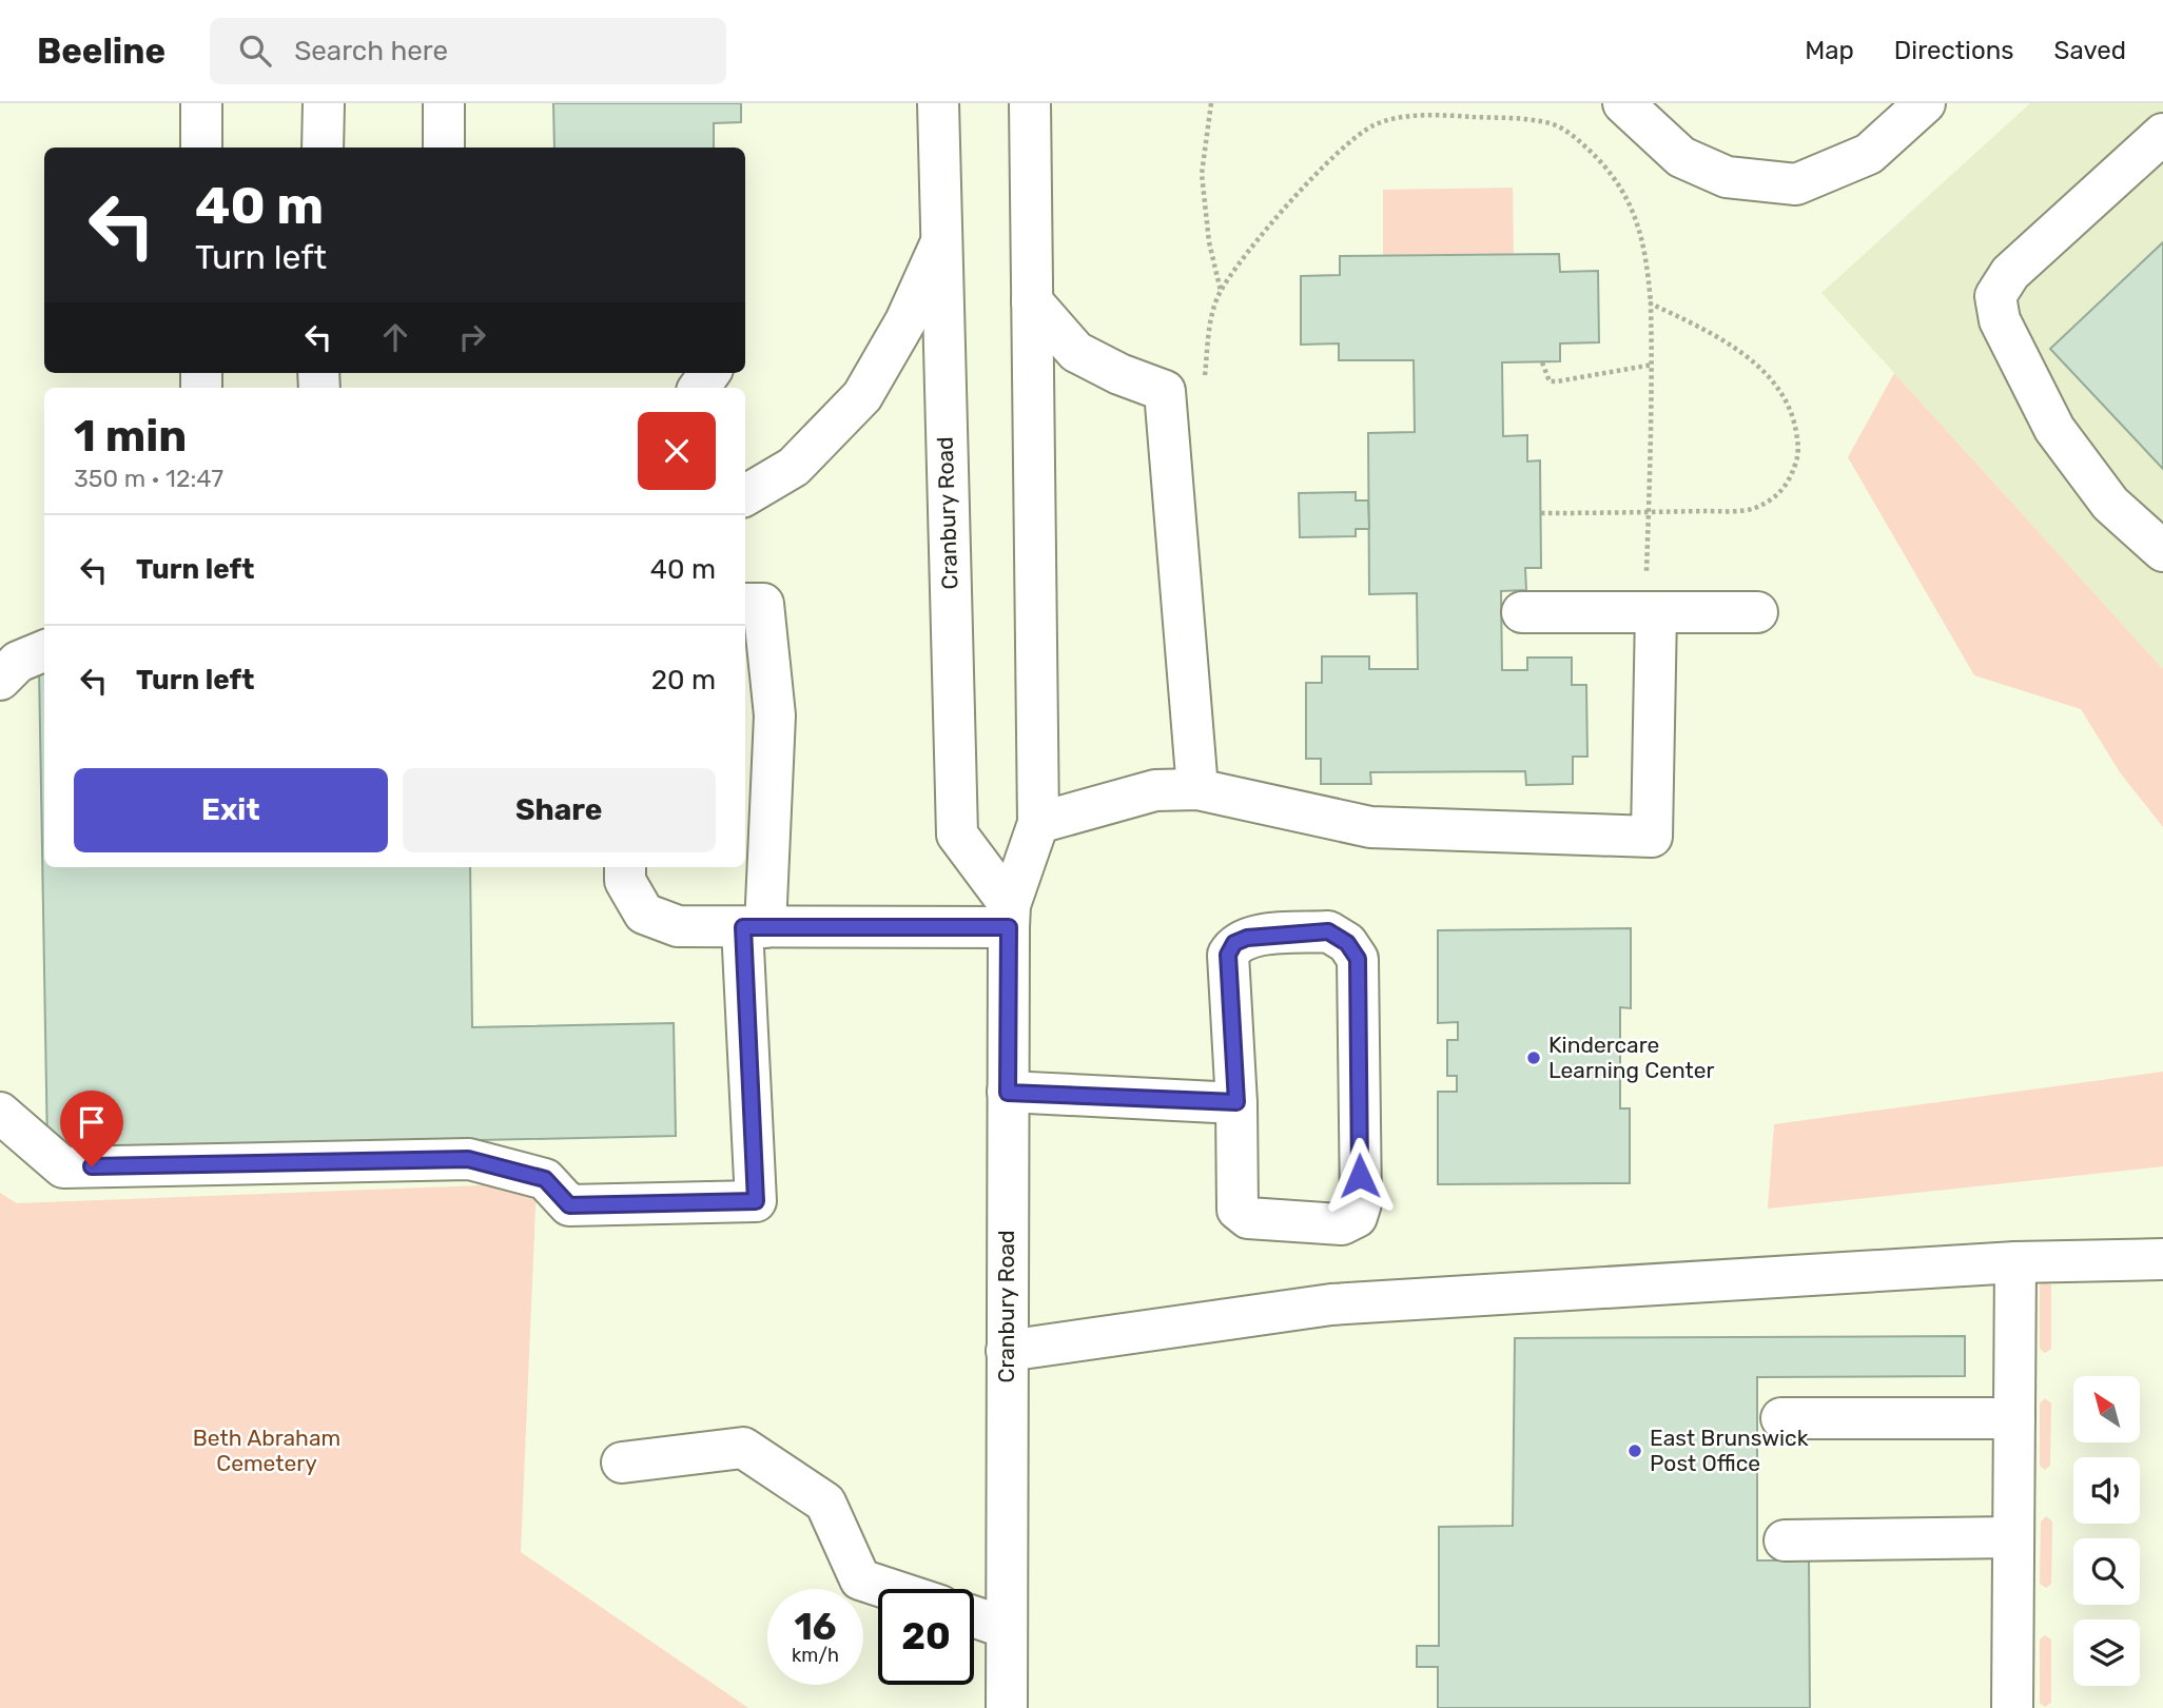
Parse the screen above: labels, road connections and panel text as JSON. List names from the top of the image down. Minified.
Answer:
{"streets":{"main road":["Cranbury Road"]},"parks":["Beth Abraham Cemetery"],"places":["Kindercare Learning Center","East Brunswick Post Office"],"north":"top left","page":{"header":"Beeline","search":"Search here","nav":["Map","Directions","Saved"],"turn":["40 m","Turn left"],"heading":["1 min","350 m · 12:47"],"list":[{"name":"Turn left","value":"40 m"},{"name":"Turn left","value":"20 m"}],"buttons":["Exit","Share"],"speed":"16 km/h","limit":"20"}}
